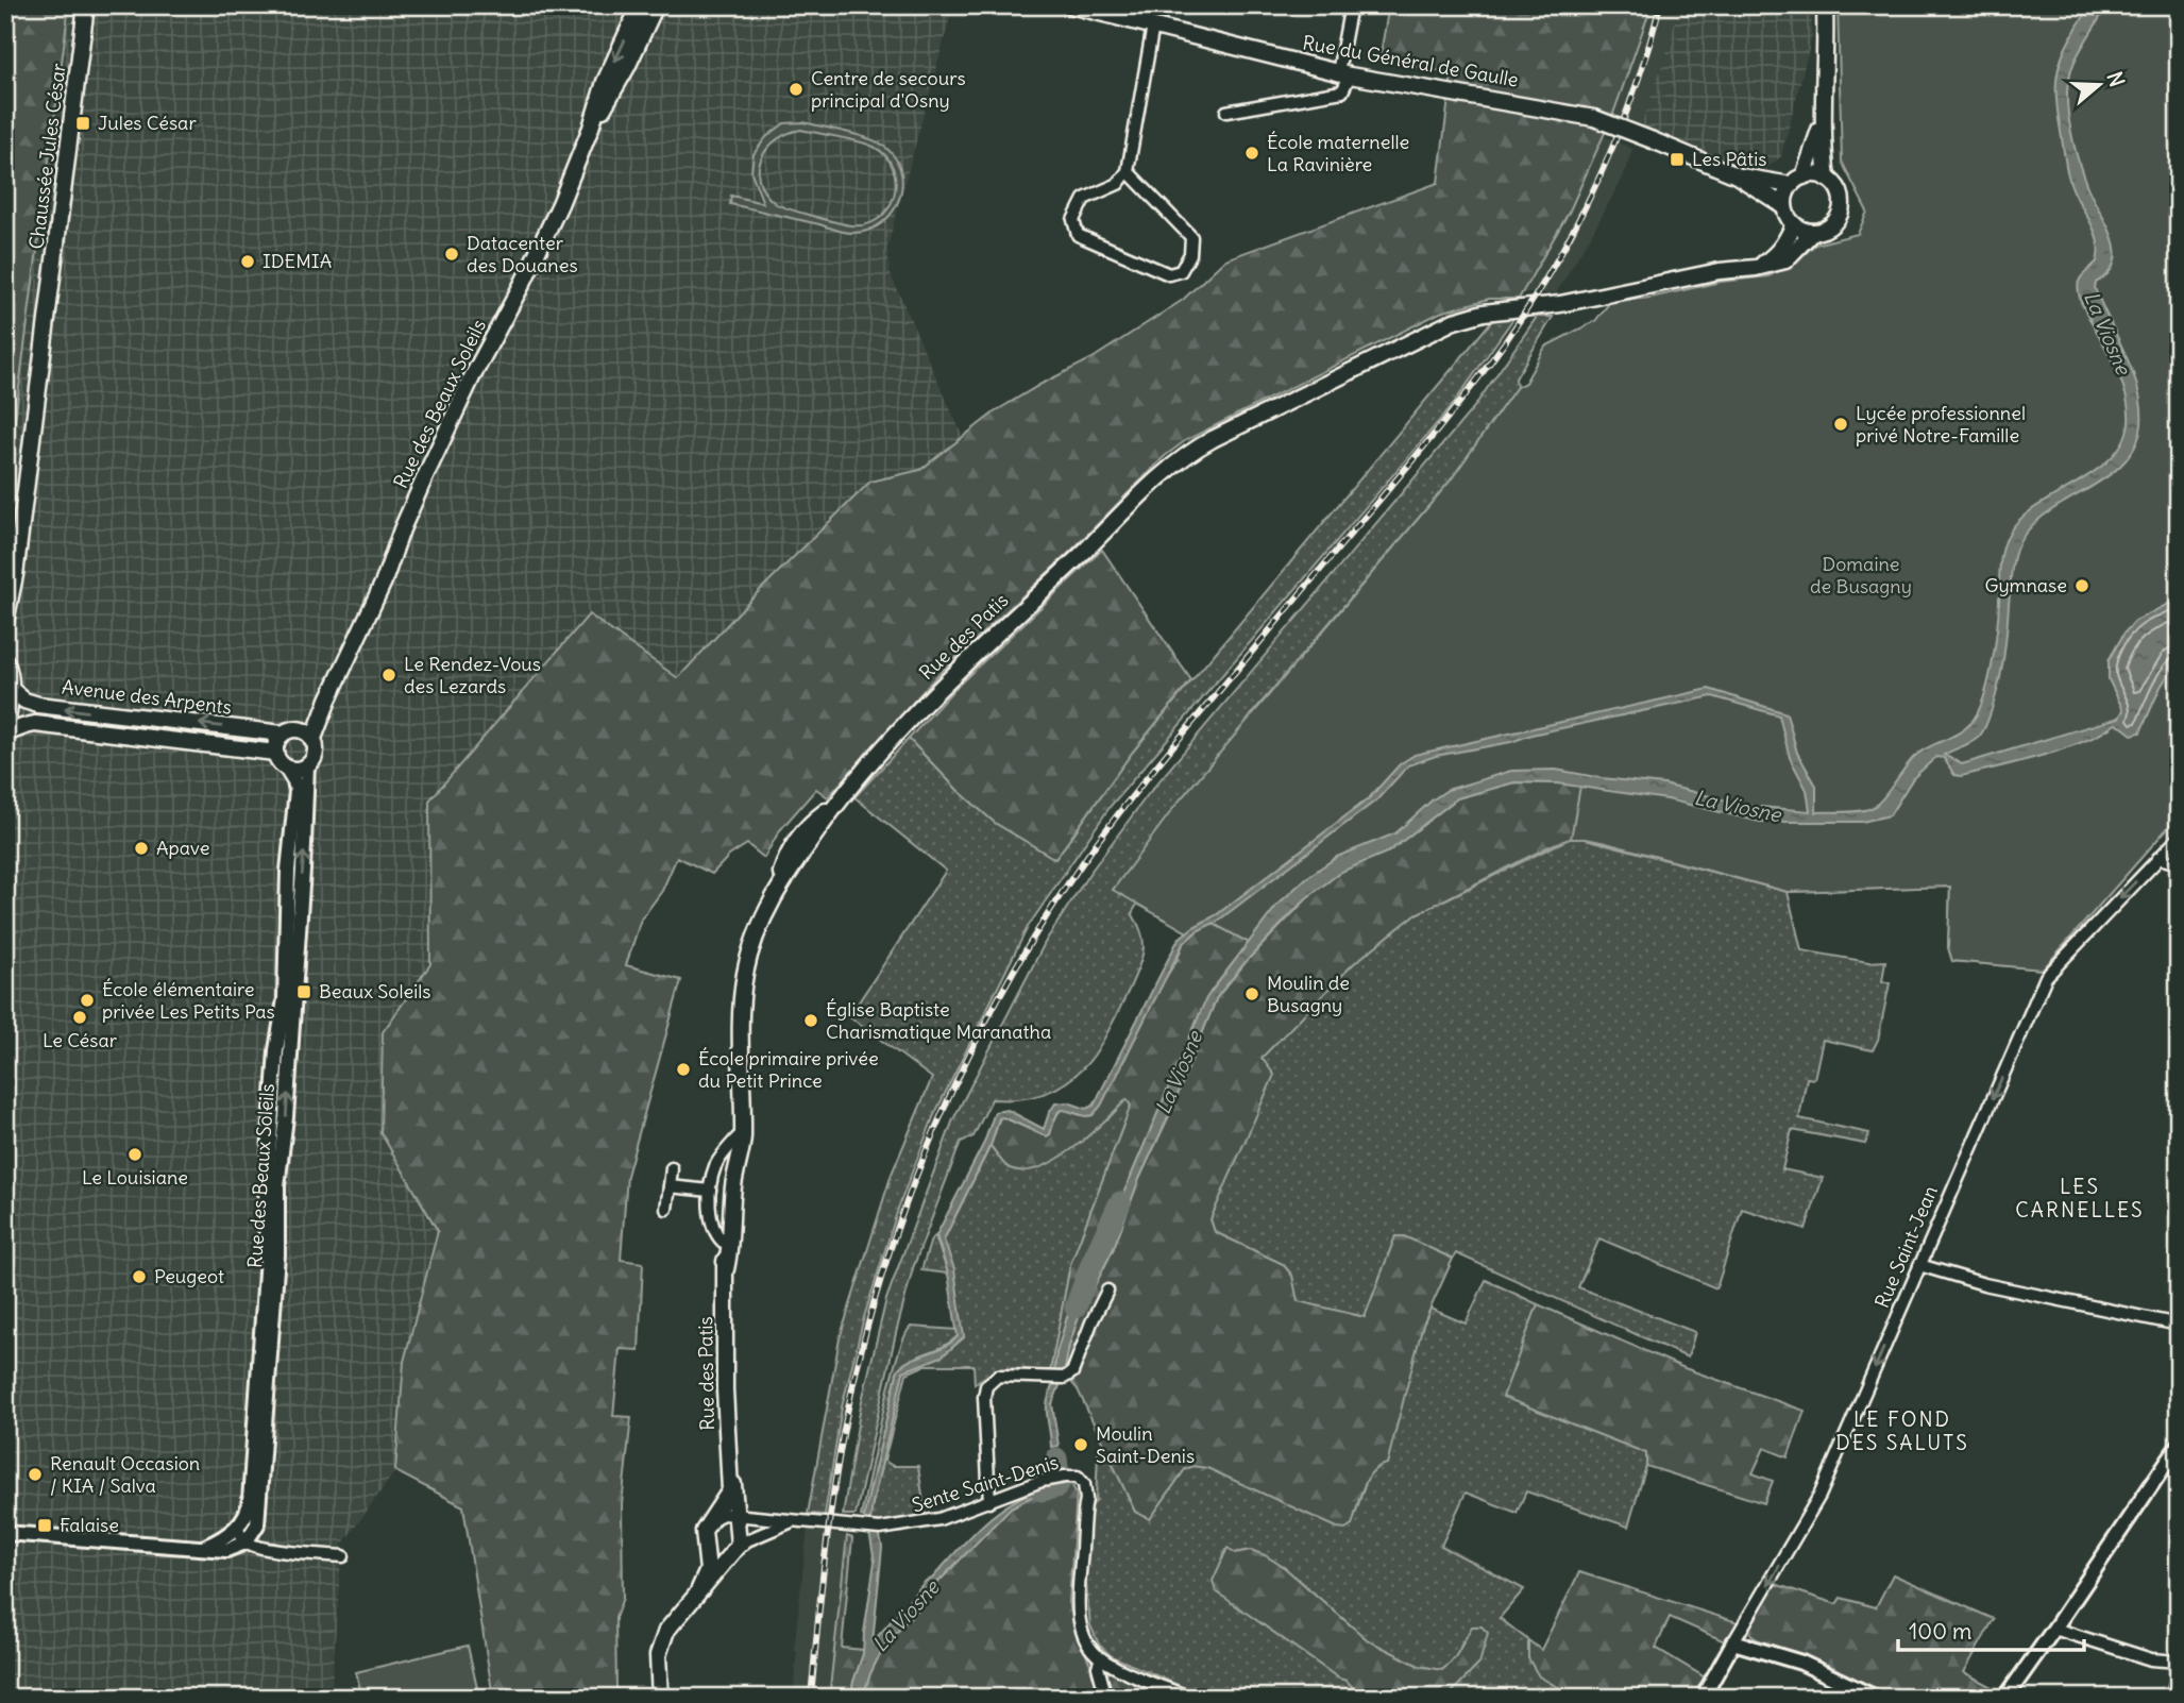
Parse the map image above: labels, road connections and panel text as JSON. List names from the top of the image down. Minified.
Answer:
{"streets":{"main road":["Rue du Général de Gaulle","Chaussée Jules César","Rue des Beaux Soleils","Rue des Patis","Avenue des Arpents"],"street":["Rue Saint-Jean","Sente Saint-Denis"]},"crossings":[["Rue du Général de Gaulle","Rue des Patis"],["Rue des Beaux Soleils","Avenue des Arpents"],["Rue des Patis","Sente Saint-Denis"]],"one_way":["Rue Saint-Jean"],"districts":["LES CARNELLES","LE FOND DES SALUTS"],"water":["La Viosne"],"parks":["Domaine de Busagny"],"places":{"other":["Centre de secours principal d'Osny","École maternelle La Ravinière","Datacenter des Douanes","IDEMIA","Lycée professionnel privé Notre-Famille","Gymnase","Le Rendez-Vous des Lezards","Apave","Moulin de Busagny","École élémentaire privée Les Petits Pas","Le César","Église Baptiste Charismatique Maranatha","École primaire privée du Petit Prince","Le Louisiane","Peugeot","Moulin Saint-Denis","Renault Occasion / KIA / Salva"],"transit":["Jules César","Les Pâtis","Beaux Soleils","Falaise"]},"scale_bar":"100 m","north":"right"}
